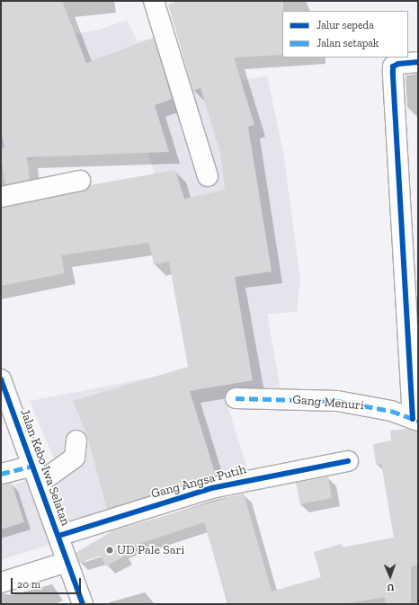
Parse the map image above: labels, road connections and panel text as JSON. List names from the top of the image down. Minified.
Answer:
{"streets":{"street":["Gang Menuri","Jalan Kebo Iwa Selatan","Gang Angsa Putih"]},"crossings":[["Jalan Kebo Iwa Selatan","Gang Angsa Putih"]],"places":["UD Pale Sari"],"legend":["Jalur sepeda","Jalan setapak"],"scale_bar":"20 m","north":"bottom"}
